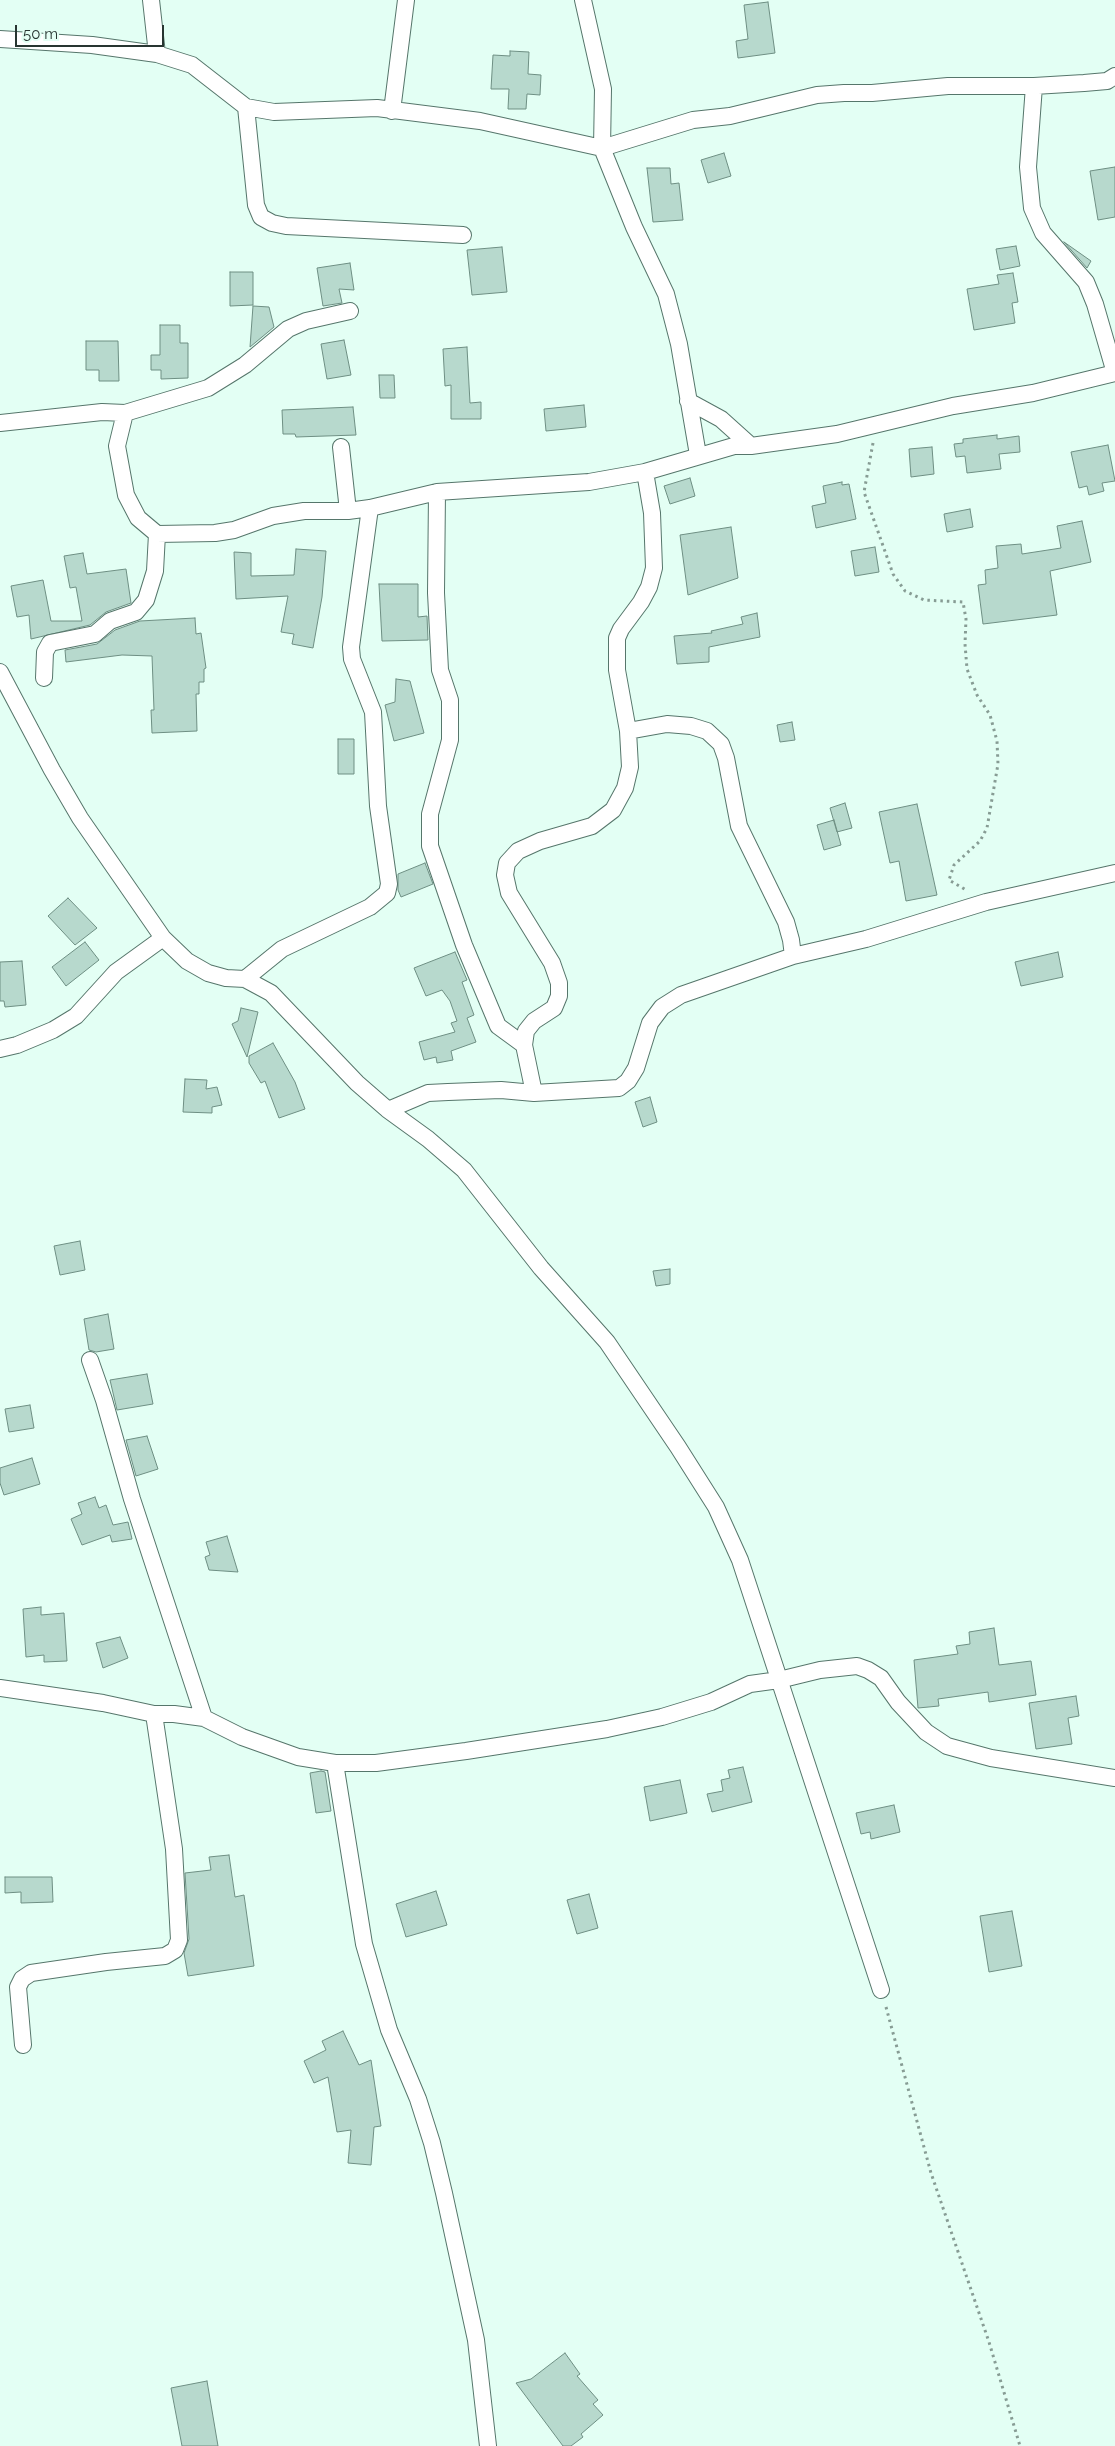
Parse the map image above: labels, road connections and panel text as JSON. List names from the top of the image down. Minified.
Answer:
{"scale_bar":"50 m"}
